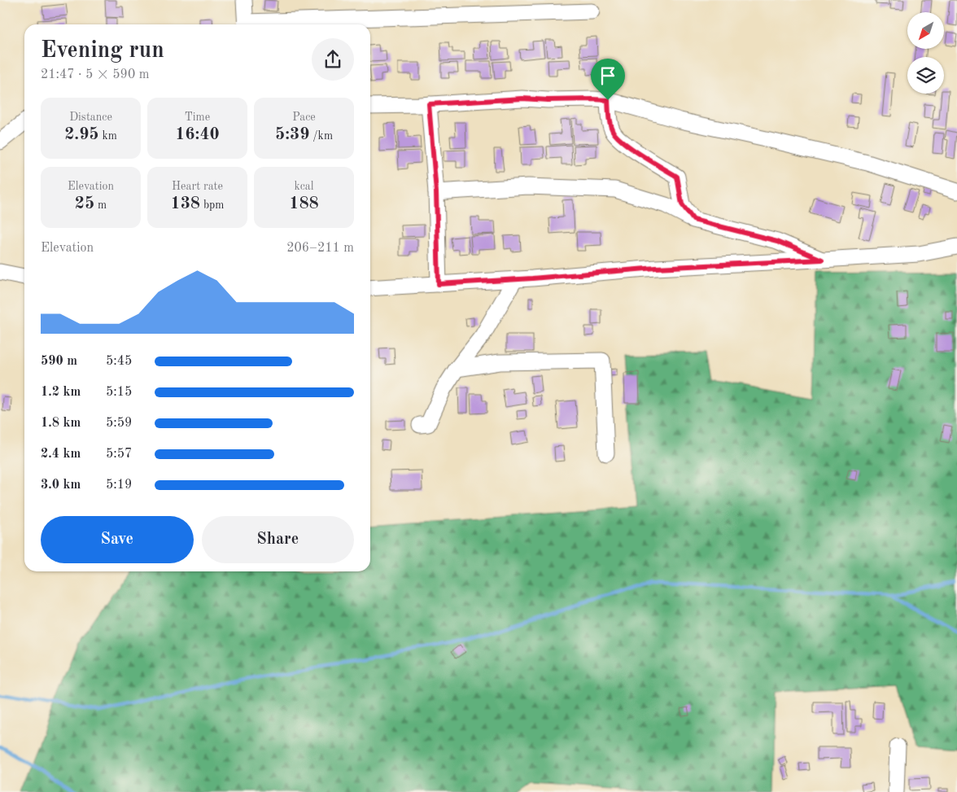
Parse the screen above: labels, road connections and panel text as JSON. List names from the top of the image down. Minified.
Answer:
{"north":"bottom left","page":{"heading":["Evening run","21:47 · 5 × 590 m"],"stats":[["Distance","2.95 km"],["Time","16:40"],["Pace","5:39 /km"],["Elevation","25 m"],["Heart rate","138 bpm"],["kcal","188"]],"chart":["Elevation","206–211 m"],"list":[{"name":"590 m","note":"5:45"},{"name":"1.2 km","note":"5:15"},{"name":"1.8 km","note":"5:59"},{"name":"2.4 km","note":"5:57"},{"name":"3.0 km","note":"5:19"}],"buttons":["Save","Share"]}}
